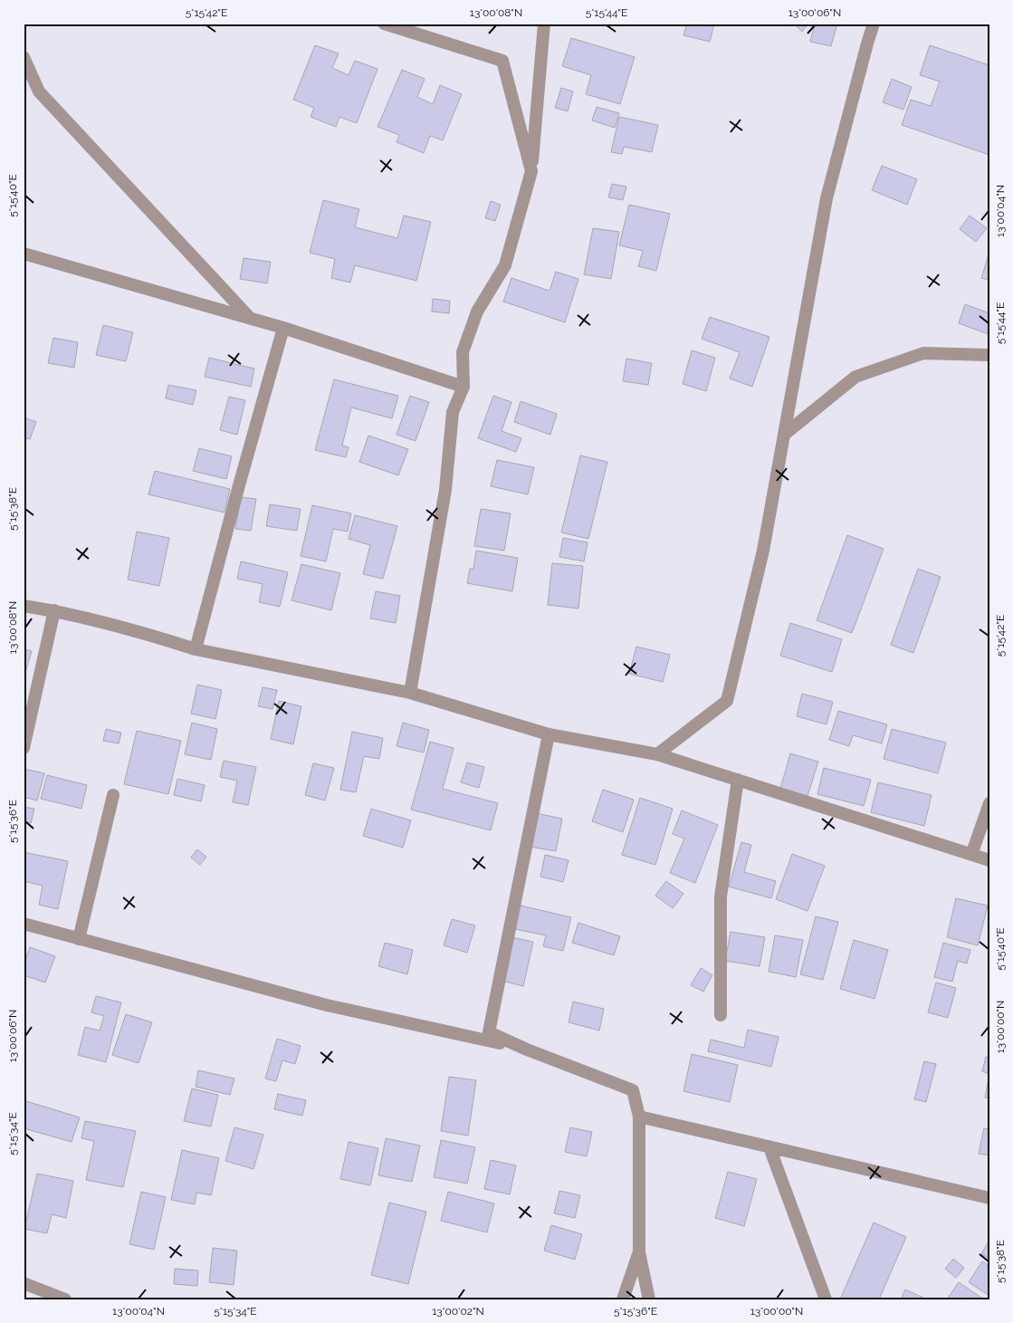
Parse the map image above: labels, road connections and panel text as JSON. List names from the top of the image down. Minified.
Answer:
{"coordinates":["5°15'42\"E","13°00'08\"N","5°15'44\"E","13°00'06\"N","5°15'40\"E","13°00'04\"N","5°15'38\"E","5°15'36\"E","13°00'00\"N","5°15'34\"E","13°00'02\"N"]}
